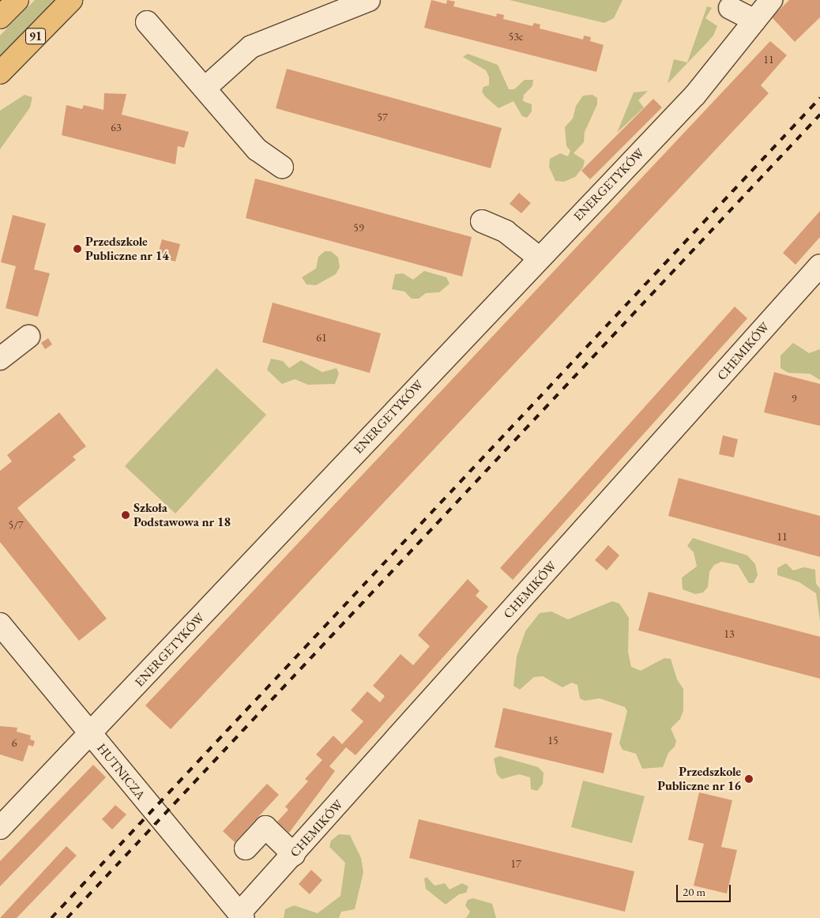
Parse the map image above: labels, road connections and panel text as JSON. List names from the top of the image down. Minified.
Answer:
{"streets":{"main road":["91"],"street":["ENERGETYKÓW","CHEMIKÓW","HUTNICZA"]},"crossings":[["ENERGETYKÓW","HUTNICZA"],["CHEMIKÓW","HUTNICZA"]],"places":["Przedszkole Publiczne nr 14","Szkoła Podstawowa nr 18","Przedszkole Publiczne nr 16"],"house_numbers":["53c","11","57","63","59","61","9","5/7","11","13","15","6","17"],"scale_bar":"20 m"}
